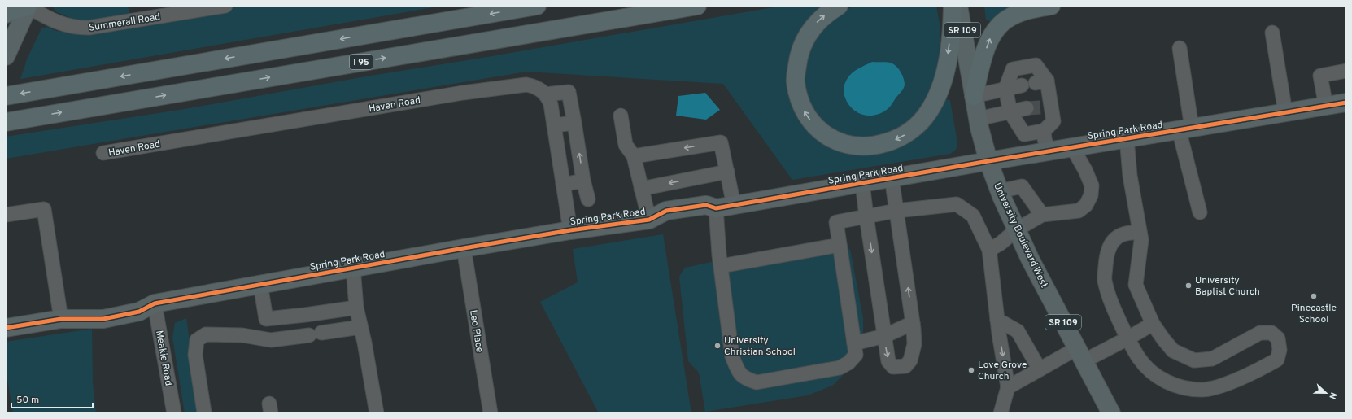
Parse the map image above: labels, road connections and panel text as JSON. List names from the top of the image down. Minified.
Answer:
{"streets":{"highway":["I 95"],"main road":["SR 109","Spring Park Road","University Boulevard West"],"street":["Summerall Road","Haven Road","Leo Place","Meakie Road"]},"crossings":[["Spring Park Road","University Boulevard West"],["Spring Park Road","Leo Place"],["Spring Park Road","Meakie Road"]],"places":["University Baptist Church","Pinecastle School","University Christian School","Love Grove Church"],"scale_bar":"50 m","north":"right"}
